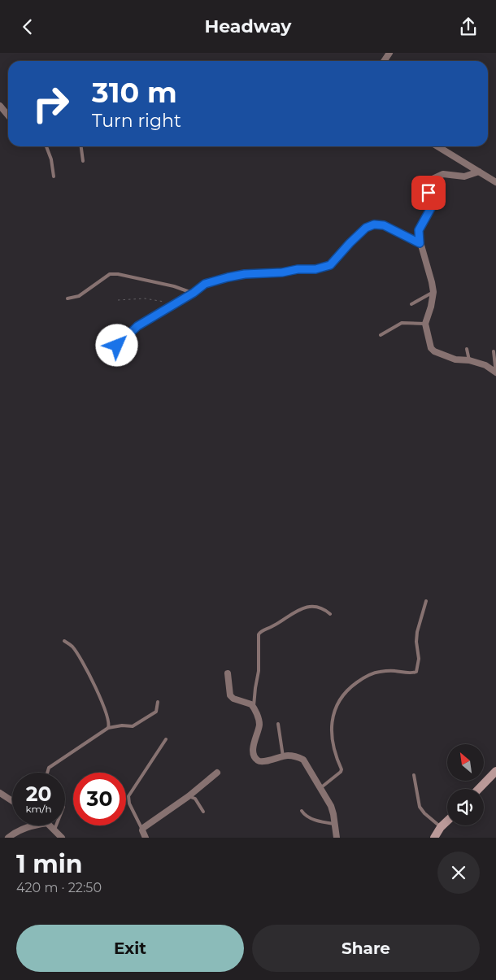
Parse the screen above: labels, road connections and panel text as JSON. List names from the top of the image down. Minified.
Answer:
{"north":"top left","page":{"header":"Headway","turn":["310 m","Turn right"],"speed":"20 km/h","limit":"30","heading":["1 min","420 m · 22:50"],"buttons":["Exit","Share"]}}
